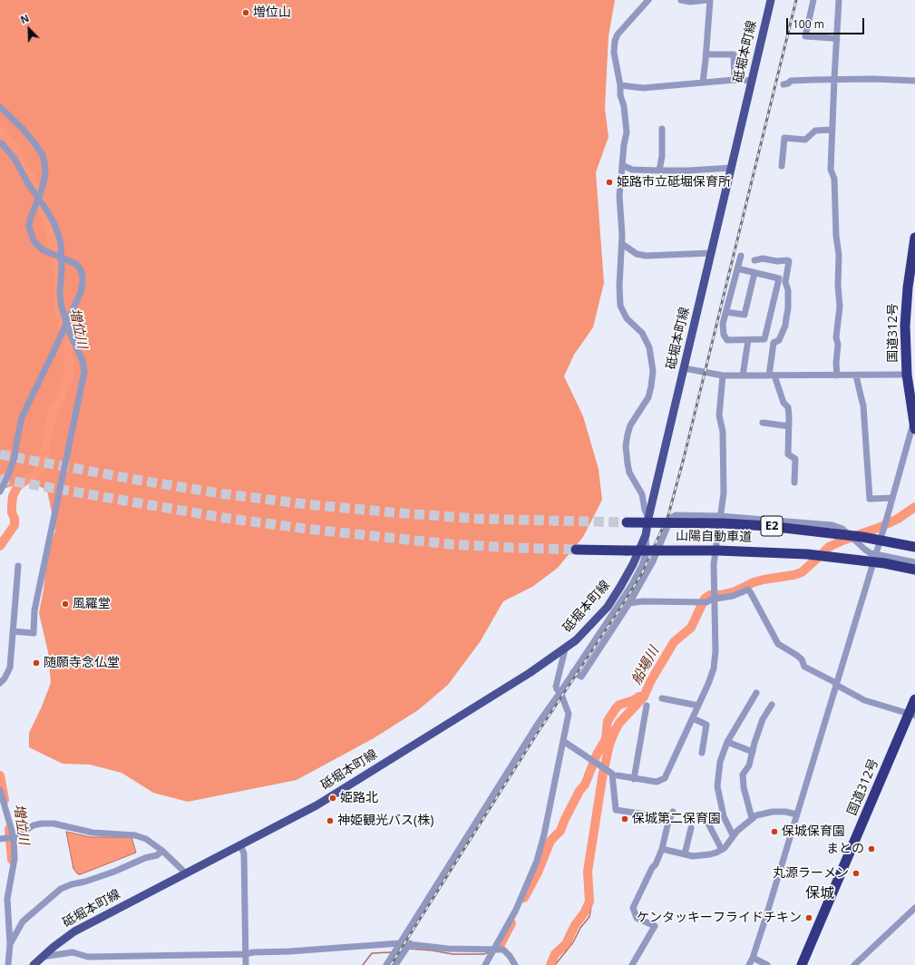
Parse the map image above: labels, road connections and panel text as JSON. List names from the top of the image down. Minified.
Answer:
{"streets":{"highway":["国道312号","E2","山陽自動車道"],"main road":["砥堀本町線"]},"districts":["保城"],"water":["増位川","船場川"],"places":["増位山","姫路市立砥堀保育所","風羅堂","随願寺念仏堂","姫路北","保城第二保育園","神姫観光バス(株)","保城保育園","まとの","丸源ラーメン","ケンタッキーフライドチキン"],"scale_bar":"100 m","north":"top left"}
